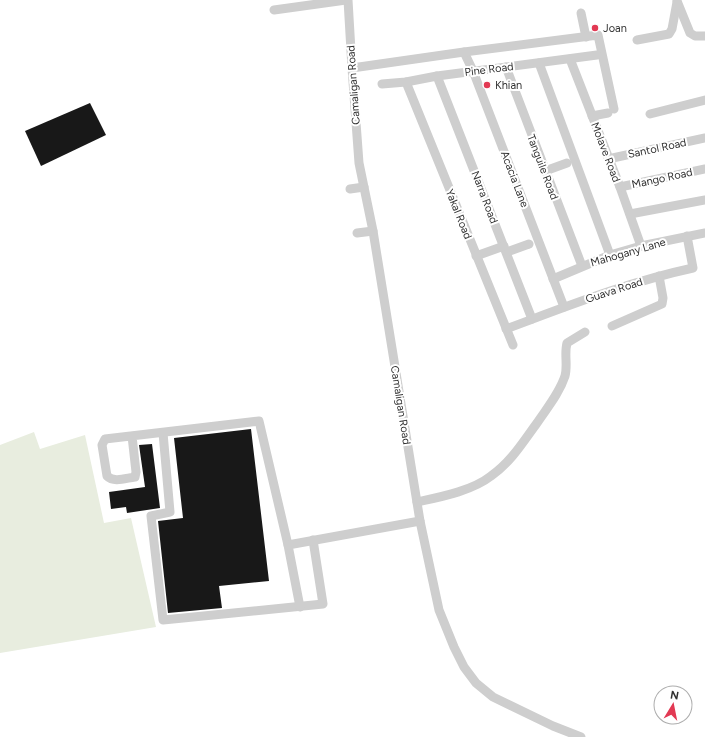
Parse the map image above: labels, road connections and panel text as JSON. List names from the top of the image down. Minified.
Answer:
{"streets":{"street":["Pine Road","Camaligan Road","Santol Road","Molave Road","Tanguile Road","Mango Road","Acacia Lane","Narra Road","Yakal Road","Mahogany Lane","Guava Road"]},"crossings":[["Pine Road","Molave Road"],["Pine Road","Tanguile Road"],["Pine Road","Acacia Lane"],["Pine Road","Narra Road"],["Pine Road","Yakal Road"],["Santol Road","Molave Road"],["Molave Road","Mango Road"],["Molave Road","Mahogany Lane"],["Tanguile Road","Mahogany Lane"],["Acacia Lane","Mahogany Lane"],["Acacia Lane","Guava Road"],["Narra Road","Guava Road"],["Yakal Road","Guava Road"],["Mahogany Lane","Guava Road"]],"places":["Joan","Khian"],"north":"top"}
